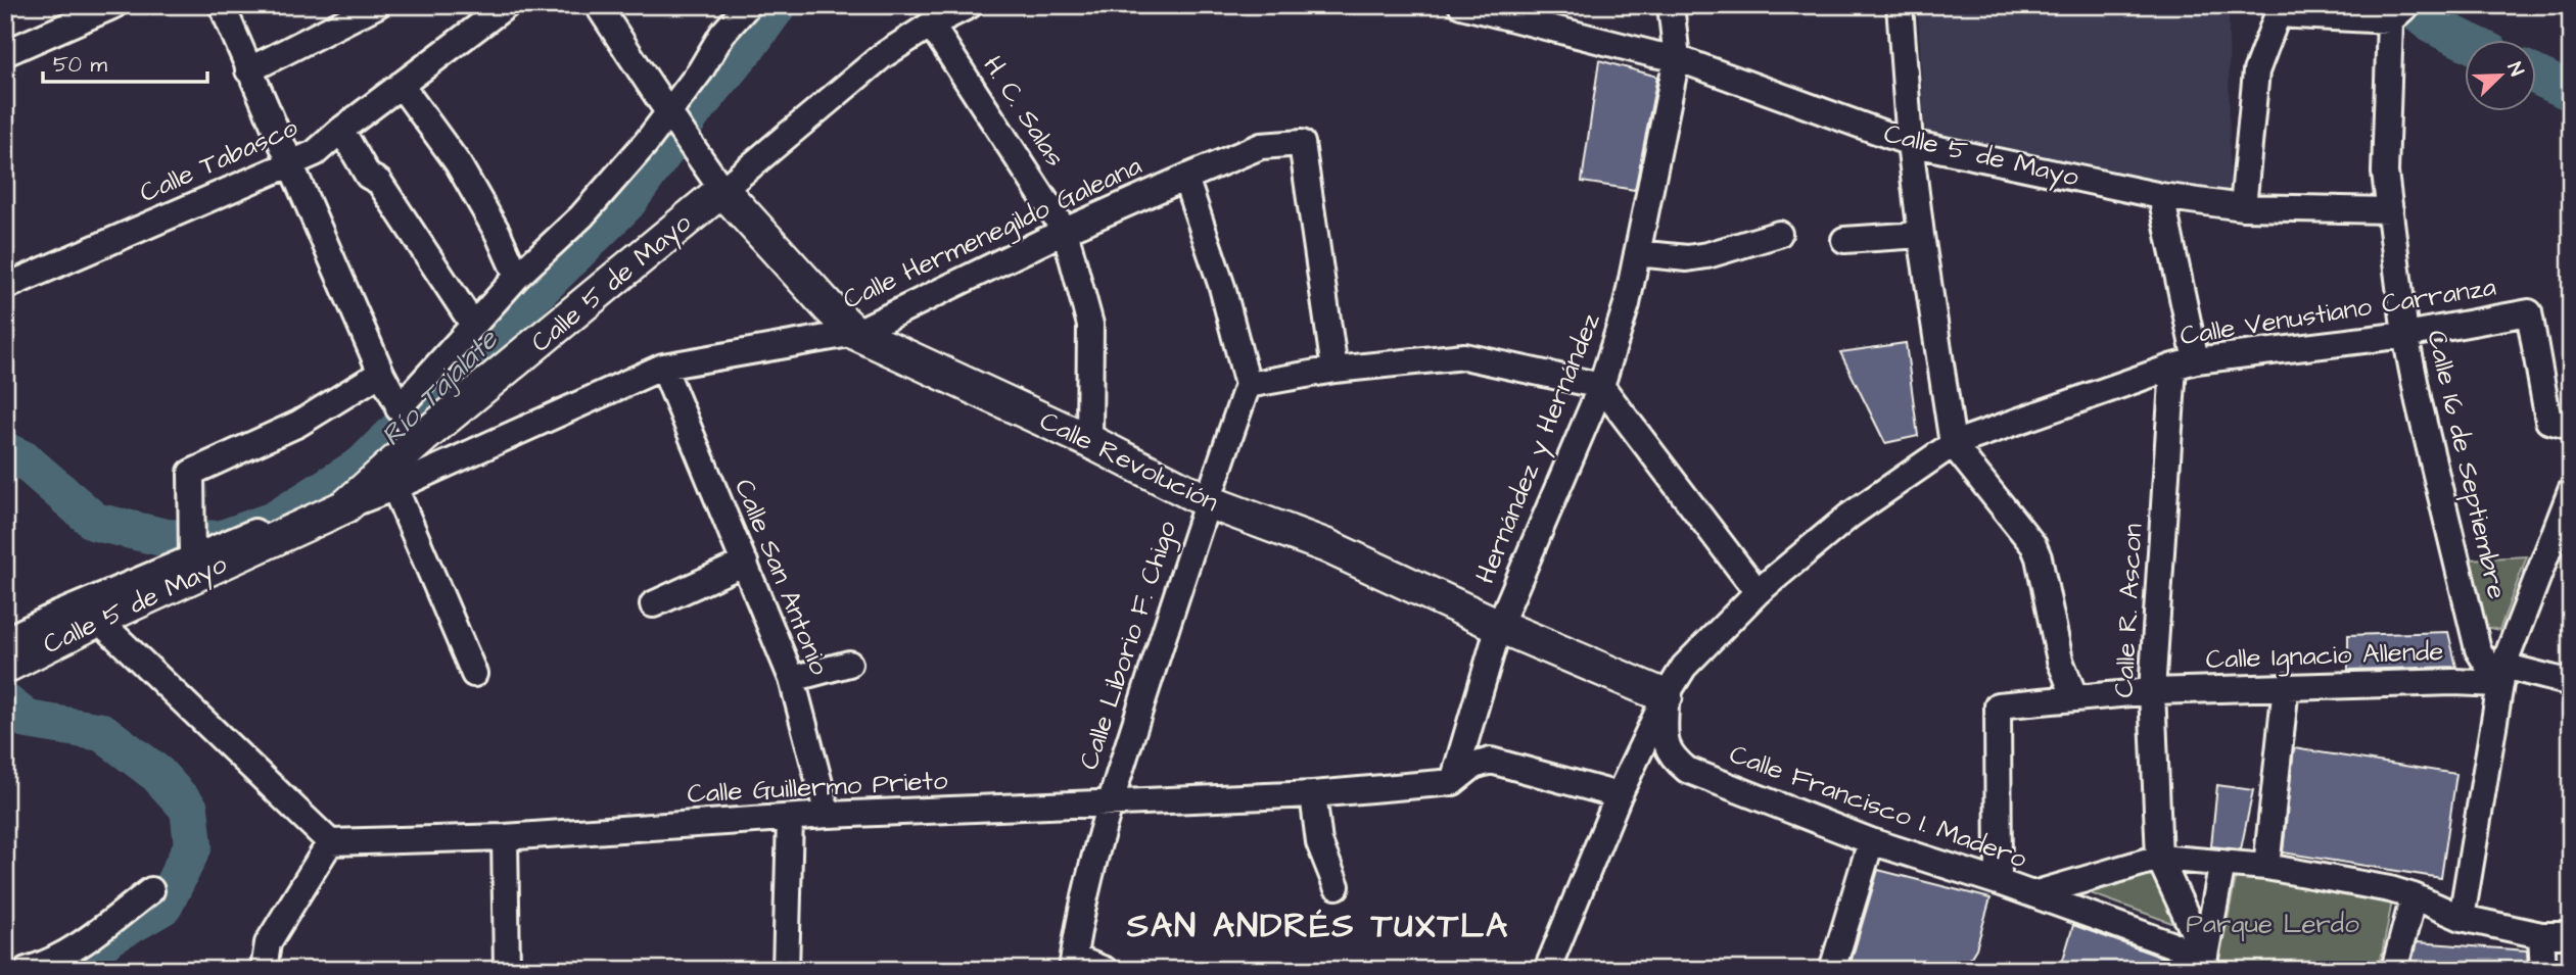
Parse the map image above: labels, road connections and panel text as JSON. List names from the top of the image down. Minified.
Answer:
{"streets":{"main road":["Calle 5 de Mayo","Calle Revolución"],"street":["H. C. Salas","Calle Tabasco","Calle Hermenegildo Galeana","Calle Venustiano Carranza","Hernández y Hernández","Calle 16 de Septiembre","Calle San Antonio","Calle R. Ascon","Calle Liborio F. Chigo","Calle Ignacio Allende","Calle Guillermo Prieto","Calle Francisco I. Madero"]},"crossings":[["H. C. Salas","Calle 5 de Mayo"],["H. C. Salas","Calle Hermenegildo Galeana"],["H. C. Salas","Calle Revolución"],["Calle 5 de Mayo","Calle Hermenegildo Galeana"],["Calle 5 de Mayo","Hernández y Hernández"],["Calle 5 de Mayo","Calle Revolución"],["Calle 5 de Mayo","Calle 16 de Septiembre"],["Calle 5 de Mayo","Calle R. Ascon"],["Calle Hermenegildo Galeana","Calle Revolución"],["Calle Hermenegildo Galeana","Calle San Antonio"],["Calle Venustiano Carranza","Calle Revolución"],["Calle Venustiano Carranza","Calle 16 de Septiembre"],["Calle Venustiano Carranza","Calle R. Ascon"],["Calle Venustiano Carranza","Calle Guillermo Prieto"],["Calle Venustiano Carranza","Calle Francisco I. Madero"],["Hernández y Hernández","Calle Revolución"],["Hernández y Hernández","Calle Guillermo Prieto"],["Calle Revolución","Calle Liborio F. Chigo"],["Calle Revolución","Calle Francisco I. Madero"],["Calle 16 de Septiembre","Calle Ignacio Allende"],["Calle San Antonio","Calle Guillermo Prieto"],["Calle R. Ascon","Calle Ignacio Allende"],["Calle R. Ascon","Calle Francisco I. Madero"],["Calle Liborio F. Chigo","Calle Guillermo Prieto"],["Calle Ignacio Allende","Calle Francisco I. Madero"]],"districts":["SAN ANDRÉS TUXTLA"],"water":["Río Tajalate"],"parks":["Parque Lerdo"],"scale_bar":"50 m","north":"top right"}
